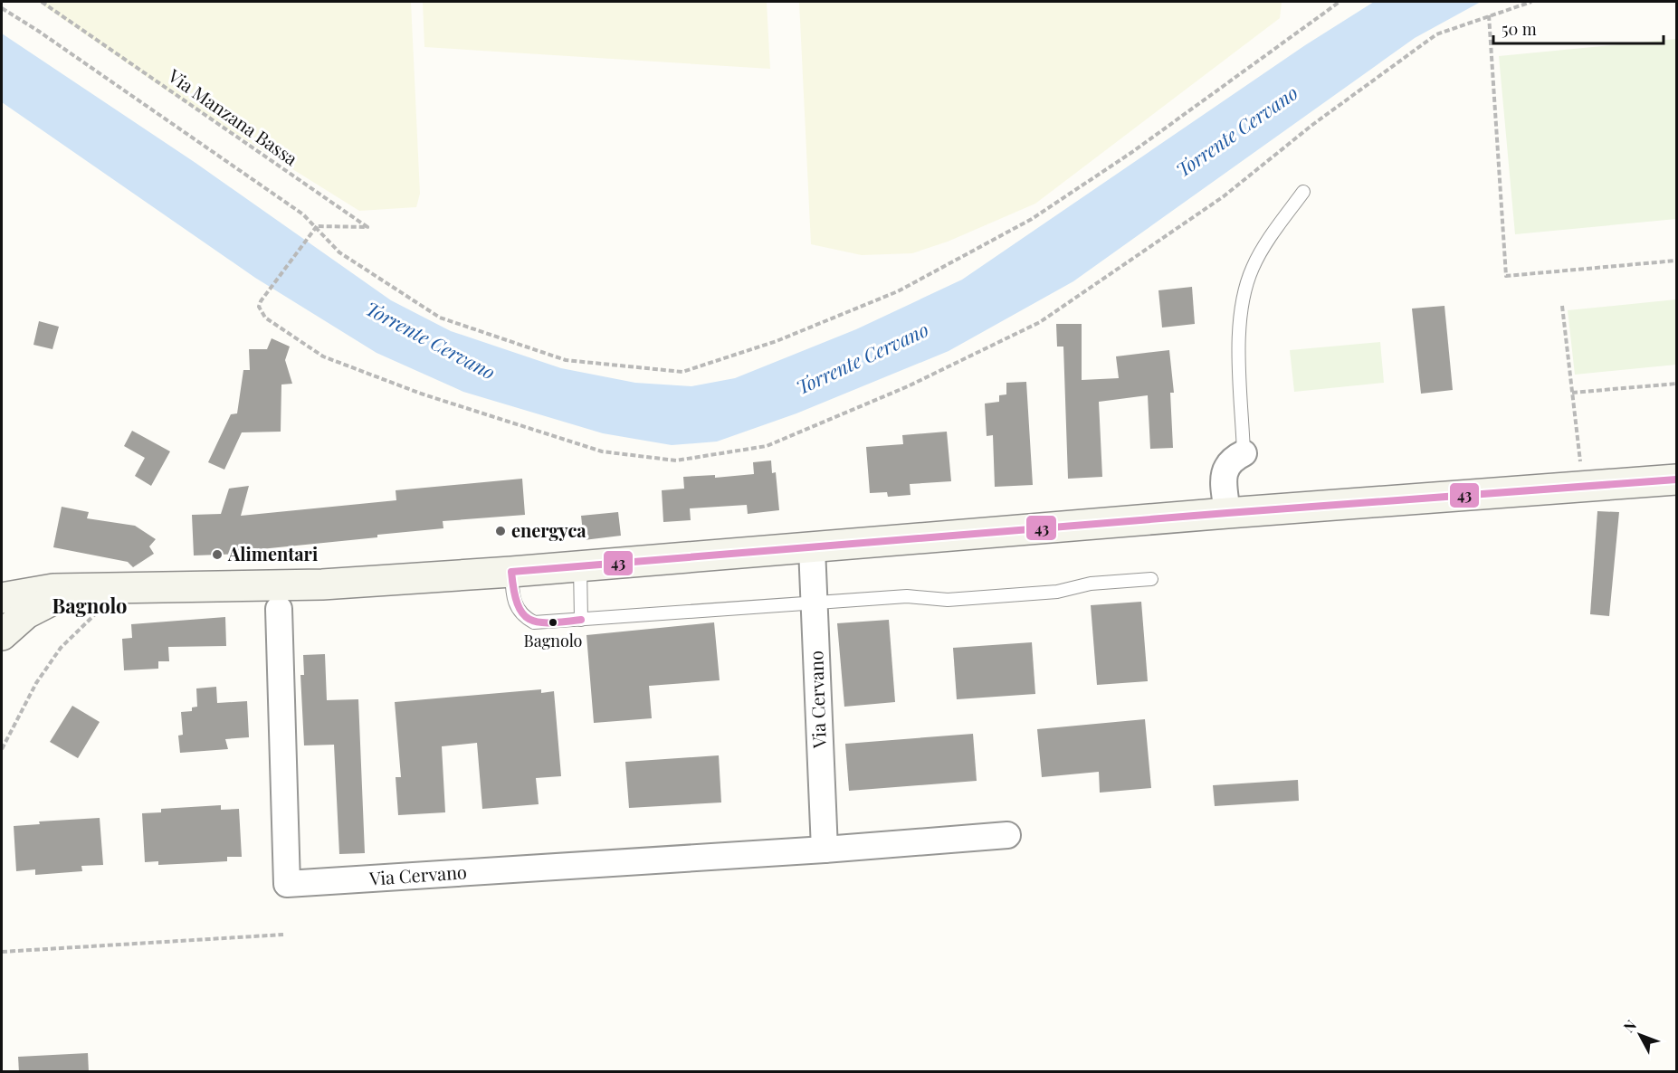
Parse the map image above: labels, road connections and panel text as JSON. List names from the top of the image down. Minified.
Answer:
{"streets":{"street":["Via Cervano"],"path":["Via Manzana Bassa"]},"districts":["Bagnolo"],"water":["Torrente Cervano"],"places":["energyca","Alimentari","Bagnolo"],"lines":["transit line 43"],"scale_bar":"50 m","north":"top left"}
